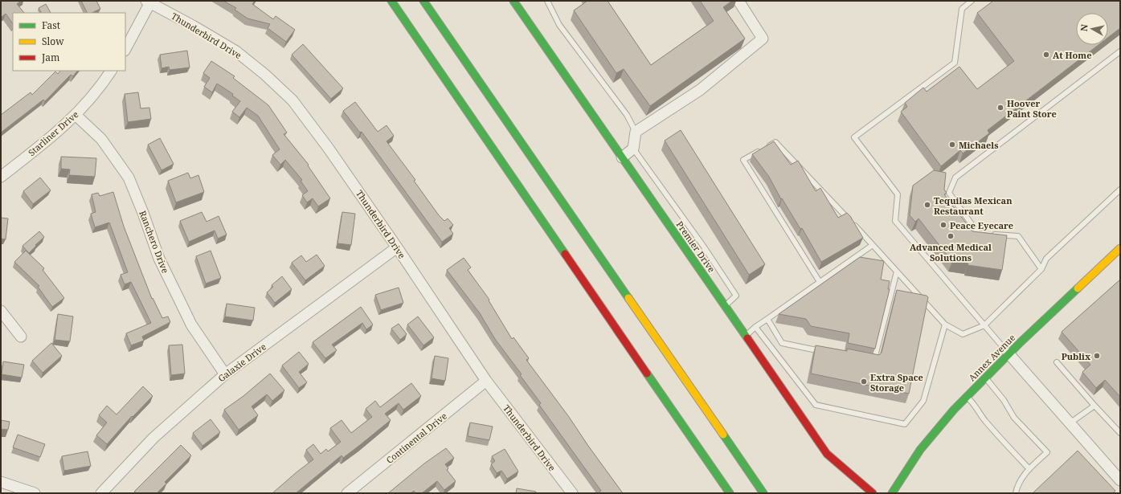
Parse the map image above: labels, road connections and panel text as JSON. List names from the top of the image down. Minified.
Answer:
{"streets":{"main road":["Premier Drive","Annex Avenue"],"street":["Thunderbird Drive","Starliner Drive","Ranchero Drive","Galaxie Drive","Continental Drive"]},"crossings":[["Thunderbird Drive","Galaxie Drive"],["Thunderbird Drive","Continental Drive"],["Starliner Drive","Ranchero Drive"],["Ranchero Drive","Galaxie Drive"]],"places":["At Home","Hoover Paint Store","Michaels","Tequilas Mexican Restaurant","Peace Eyecare","Advanced Medical Solutions","Publix","Extra Space Storage"],"legend":["Fast","Slow","Jam"],"north":"left"}
